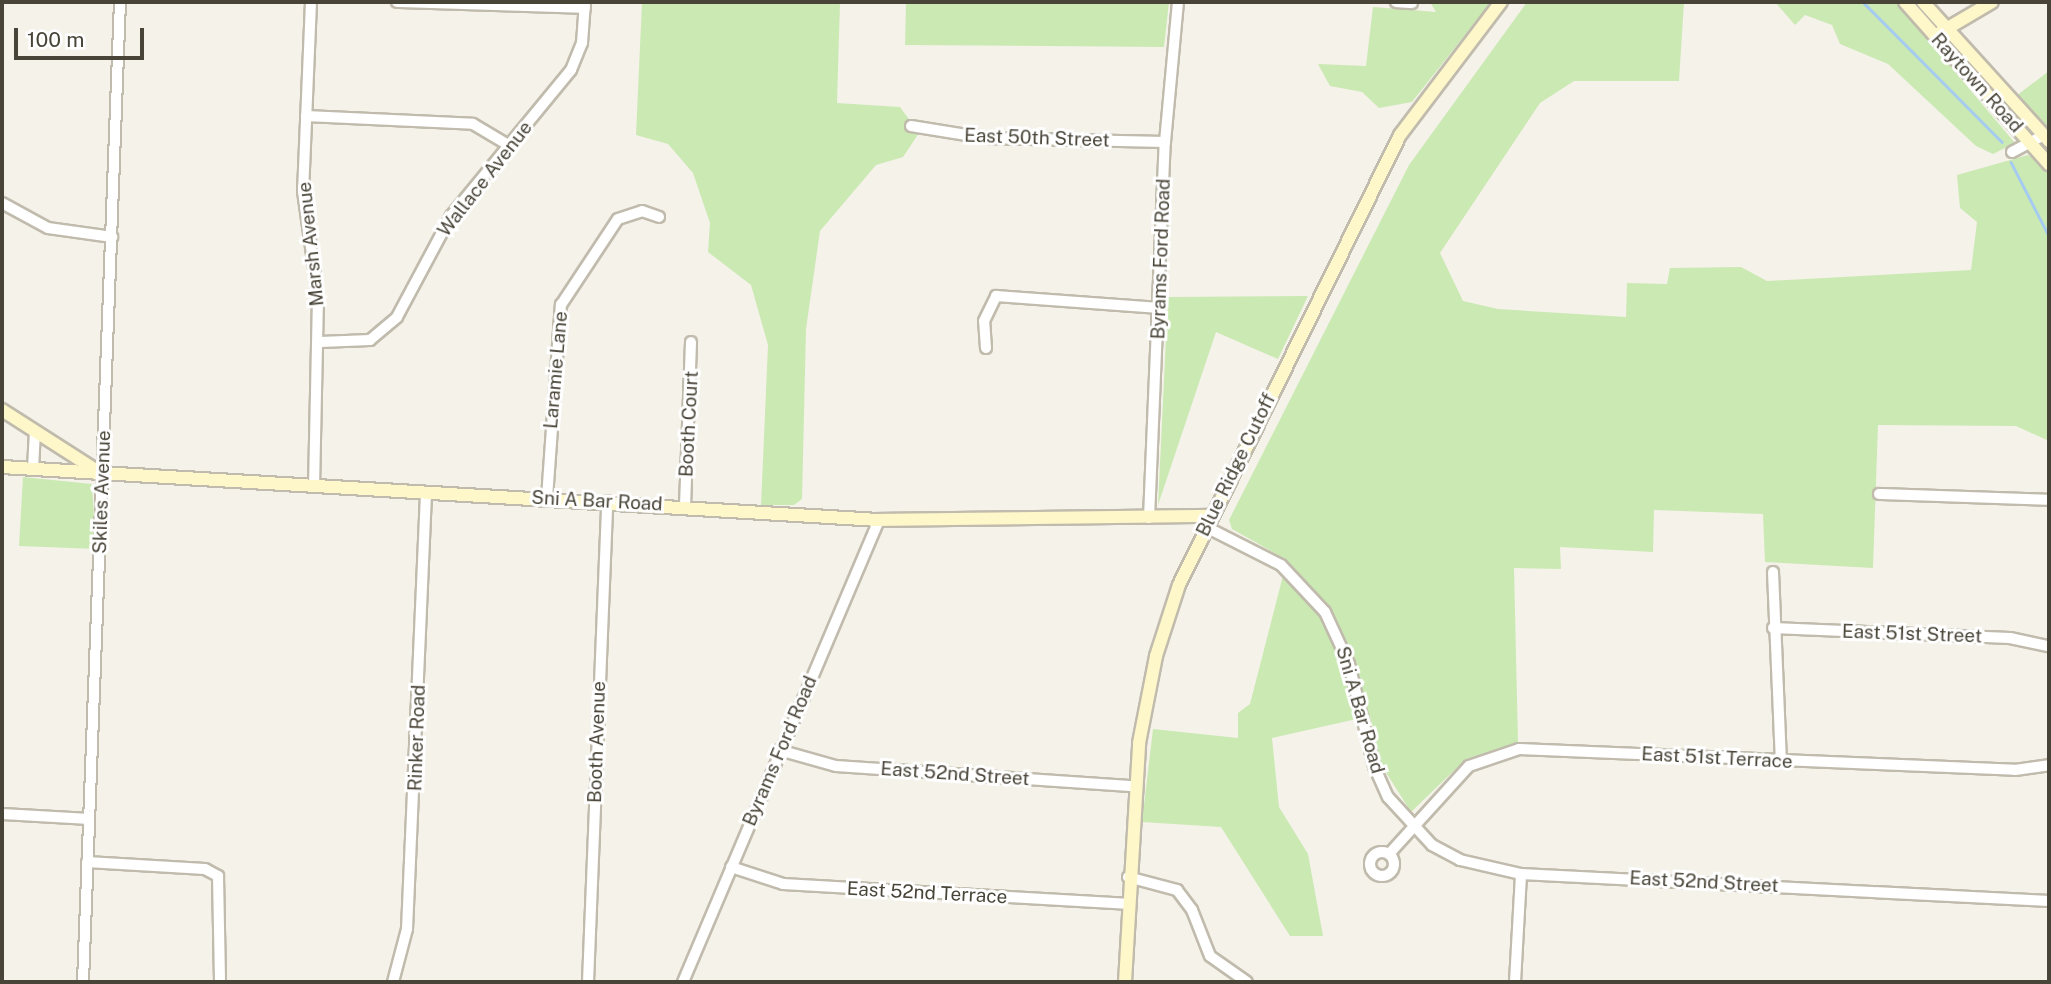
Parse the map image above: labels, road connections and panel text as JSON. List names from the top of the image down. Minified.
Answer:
{"streets":{"main road":["Raytown Road","Blue Ridge Cutoff","Sni A Bar Road"],"street":["East 50th Street","Wallace Avenue","Marsh Avenue","Byrams Ford Road","Laramie Lane","Booth Court","Skiles Avenue","East 51st Street","Rinker Road","Booth Avenue","East 51st Terrace","East 52nd Street","East 52nd Terrace"]},"crossings":[["East 50th Street","Byrams Ford Road"],["Wallace Avenue","Marsh Avenue"],["Marsh Avenue","Sni A Bar Road"],["Byrams Ford Road","Sni A Bar Road"],["Byrams Ford Road","East 52nd Street"],["Byrams Ford Road","East 52nd Terrace"],["Laramie Lane","Sni A Bar Road"],["Booth Court","Sni A Bar Road"],["Blue Ridge Cutoff","Sni A Bar Road"],["Blue Ridge Cutoff","East 52nd Street"],["Blue Ridge Cutoff","East 52nd Terrace"],["Skiles Avenue","Sni A Bar Road"],["Sni A Bar Road","Rinker Road"],["Sni A Bar Road","Booth Avenue"],["Sni A Bar Road","East 51st Terrace"],["Sni A Bar Road","East 52nd Street"],["East 51st Terrace","East 52nd Street"]],"scale_bar":"100 m"}
